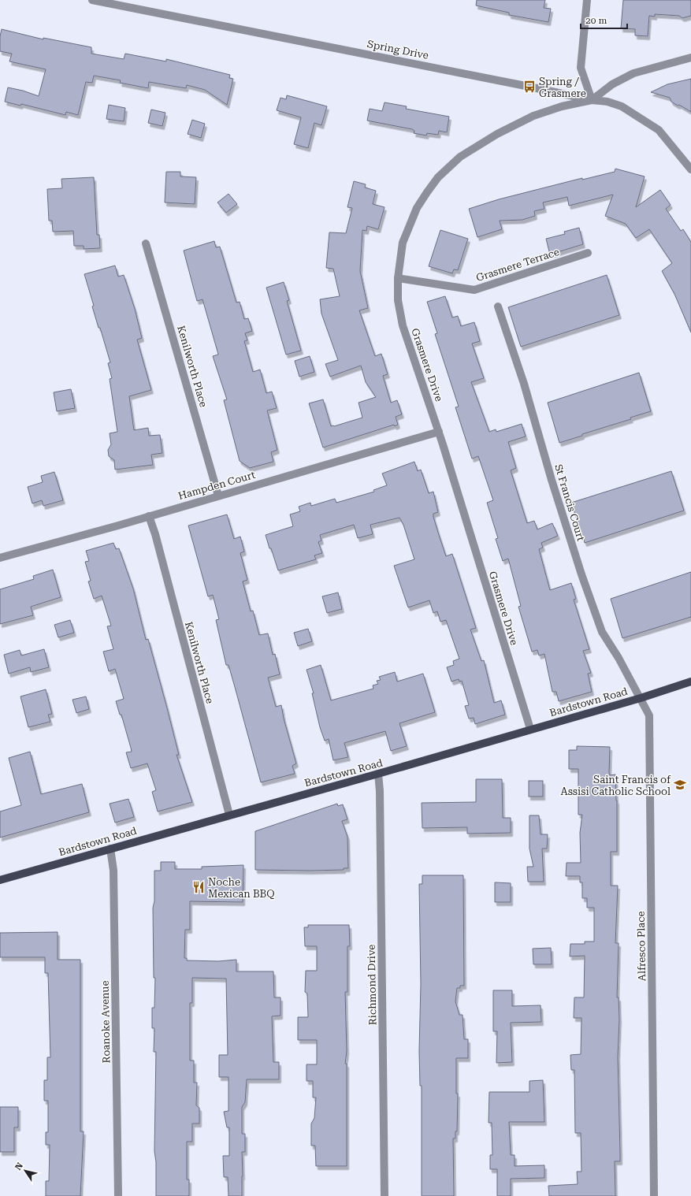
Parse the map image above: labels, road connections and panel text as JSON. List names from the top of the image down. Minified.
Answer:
{"streets":{"main road":["Bardstown Road"],"street":["Spring Drive","Grasmere Terrace","Grasmere Drive","Kenilworth Place","Hampden Court","St Francis Court","Alfresco Place","Richmond Drive","Roanoke Avenue"]},"crossings":[["Spring Drive","Grasmere Drive"],["Grasmere Terrace","Grasmere Drive"],["Grasmere Drive","Hampden Court"],["Grasmere Drive","Bardstown Road"],["Kenilworth Place","Hampden Court"],["Kenilworth Place","Bardstown Road"],["St Francis Court","Bardstown Road"],["St Francis Court","Alfresco Place"],["Bardstown Road","Alfresco Place"],["Bardstown Road","Richmond Drive"],["Bardstown Road","Roanoke Avenue"]],"places":{"bus stop":["Spring / Grasmere"],"school or university":["Saint Francis of Assisi Catholic School"],"restaurant":["Noche Mexican BBQ"]},"scale_bar":"20 m","north":"top left"}
